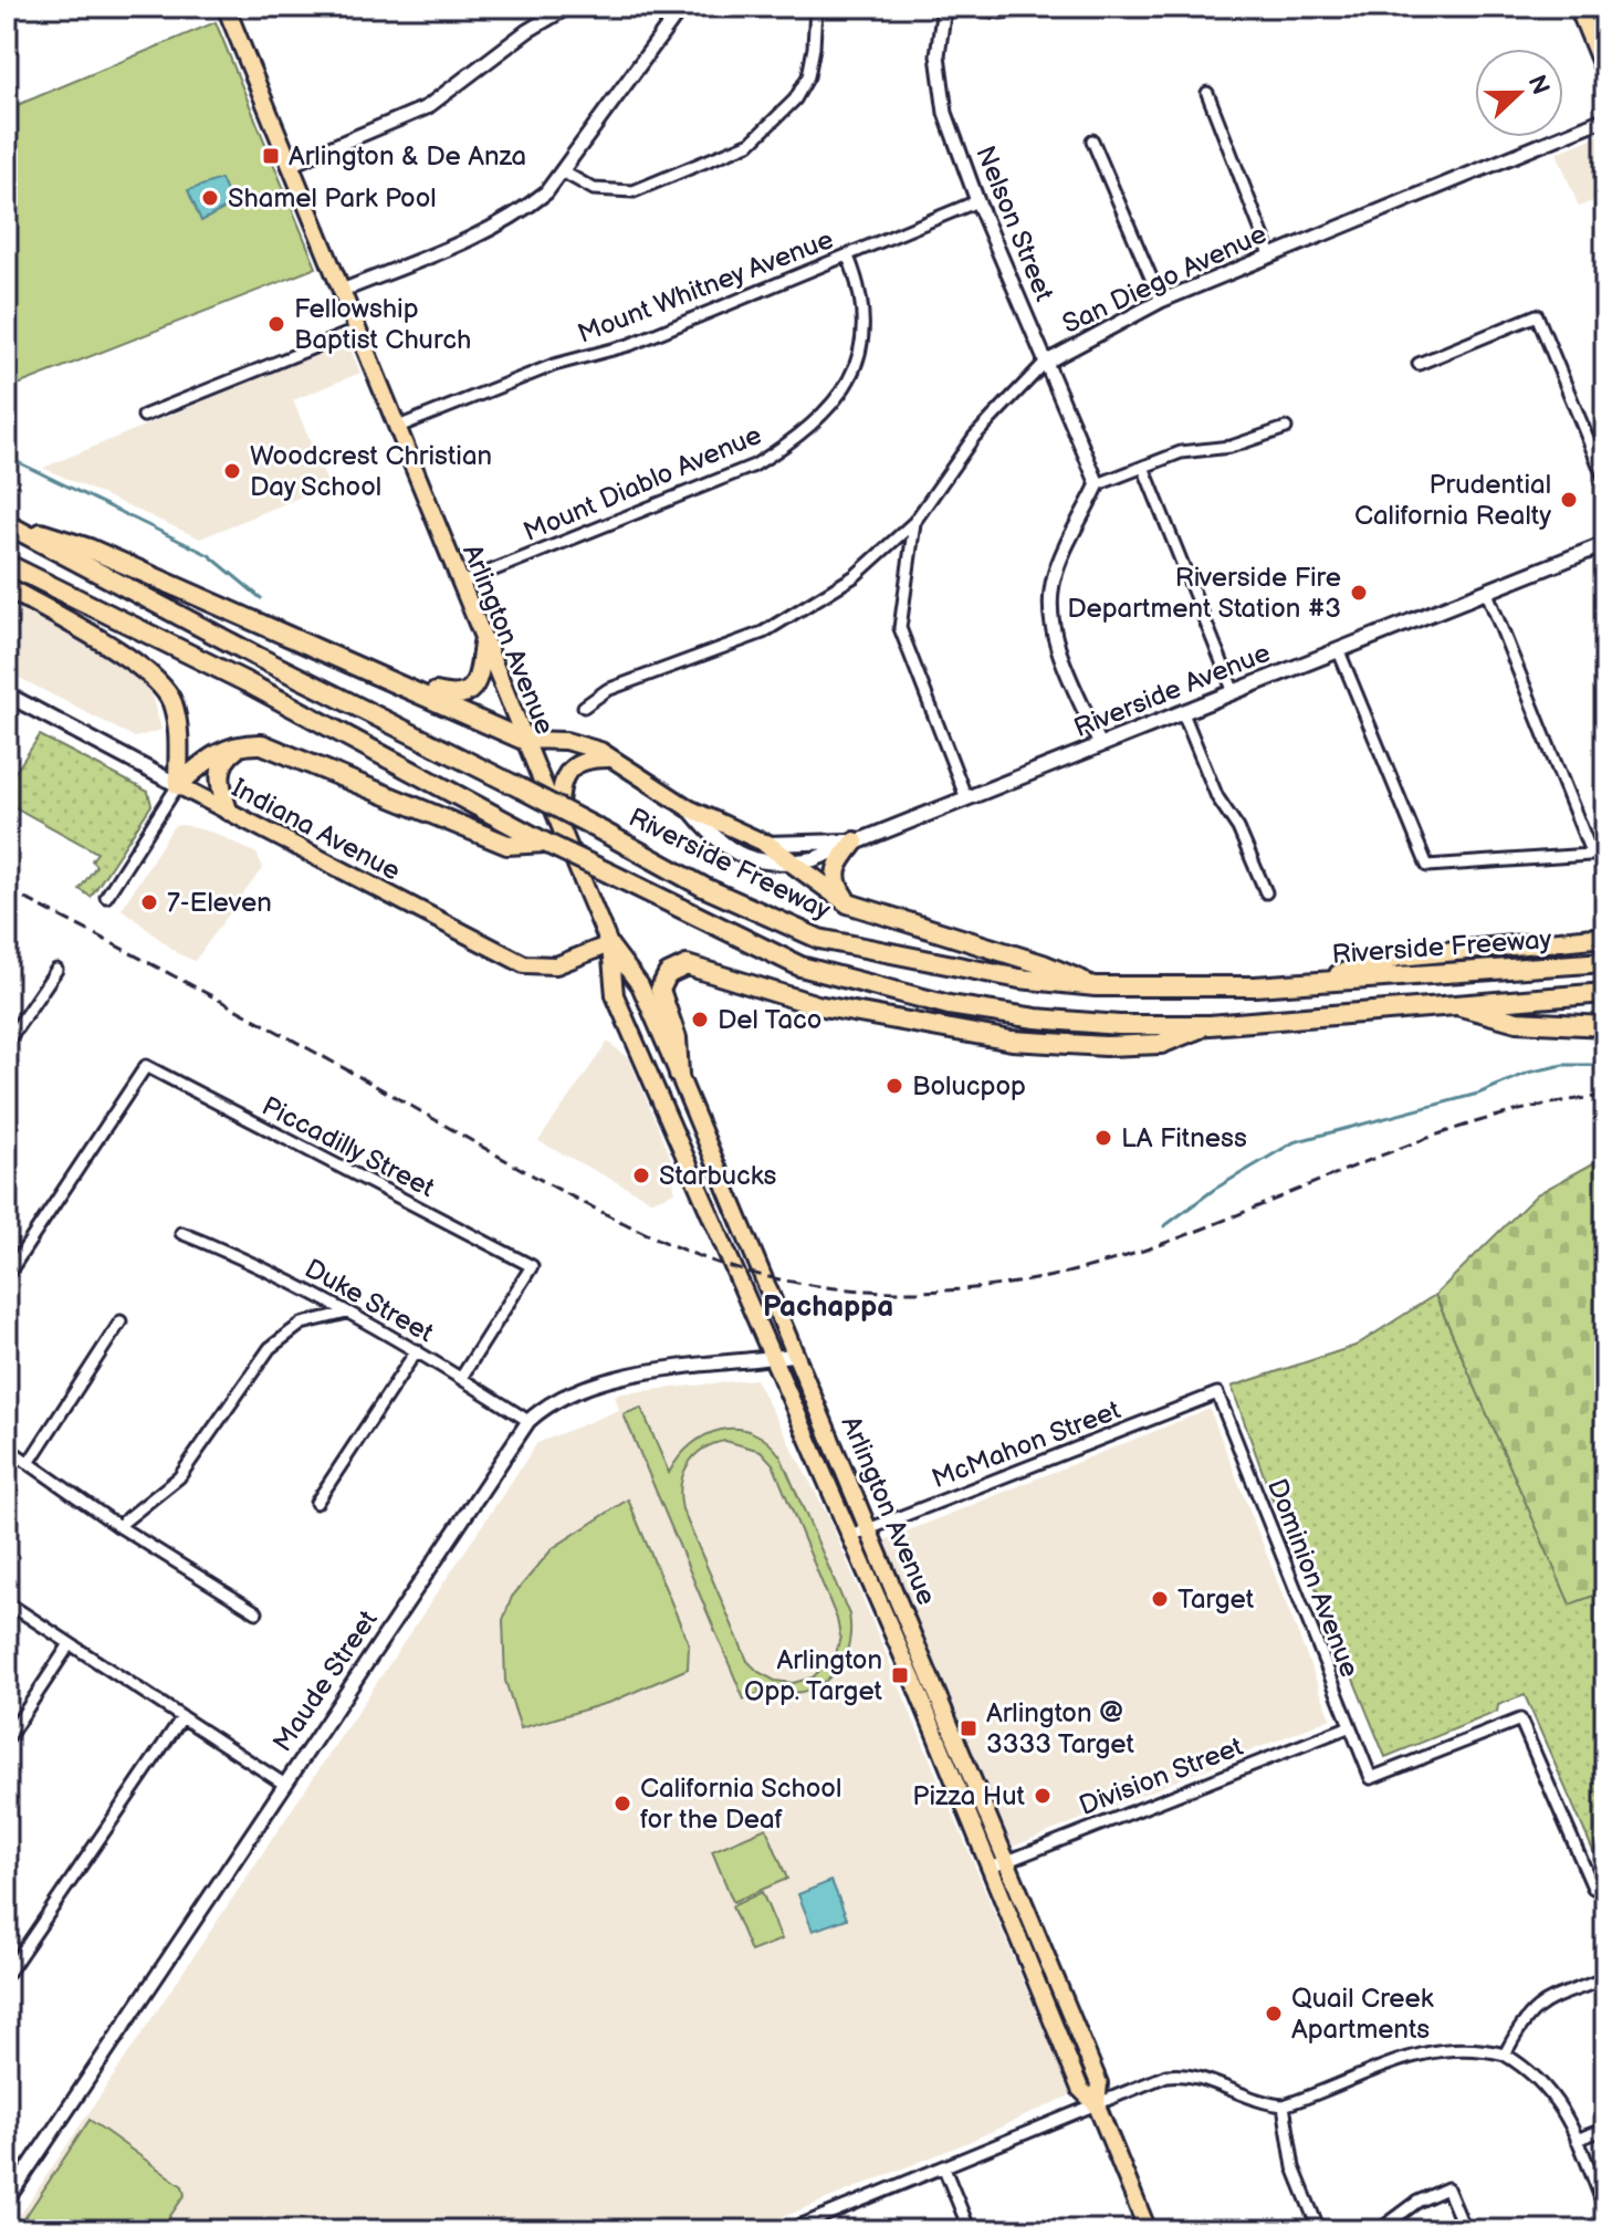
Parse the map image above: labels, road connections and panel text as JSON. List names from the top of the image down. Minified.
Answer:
{"streets":{"highway":["Riverside Freeway"],"main road":["Arlington Avenue","Riverside Avenue","Indiana Avenue"],"street":["Nelson Street","San Diego Avenue","Mount Whitney Avenue","Mount Diablo Avenue","Piccadilly Street","Duke Street","McMahon Street","Dominion Avenue","Maude Street","Division Street"]},"crossings":[["Nelson Street","San Diego Avenue"],["Nelson Street","Mount Whitney Avenue"],["Mount Whitney Avenue","Mount Diablo Avenue"],["Mount Whitney Avenue","Arlington Avenue"],["Mount Diablo Avenue","Arlington Avenue"],["Arlington Avenue","Riverside Avenue"],["Arlington Avenue","Indiana Avenue"],["Arlington Avenue","McMahon Street"],["Arlington Avenue","Maude Street"],["Arlington Avenue","Division Street"],["Piccadilly Street","Duke Street"],["Duke Street","Maude Street"],["McMahon Street","Dominion Avenue"],["Dominion Avenue","Division Street"]],"districts":["Pachappa"],"places":{"transit":["Arlington & De Anza","Arlington Opp. Target","Arlington @ 3333 Target"],"other":["Shamel Park Pool","Fellowship Baptist Church","Woodcrest Christian Day School","Prudential California Realty","Riverside Fire Department Station #3","7-Eleven","Del Taco","Bolucpop","LA Fitness","Starbucks","Target","Pizza Hut","California School for the Deaf","Quail Creek Apartments"]},"north":"right"}
